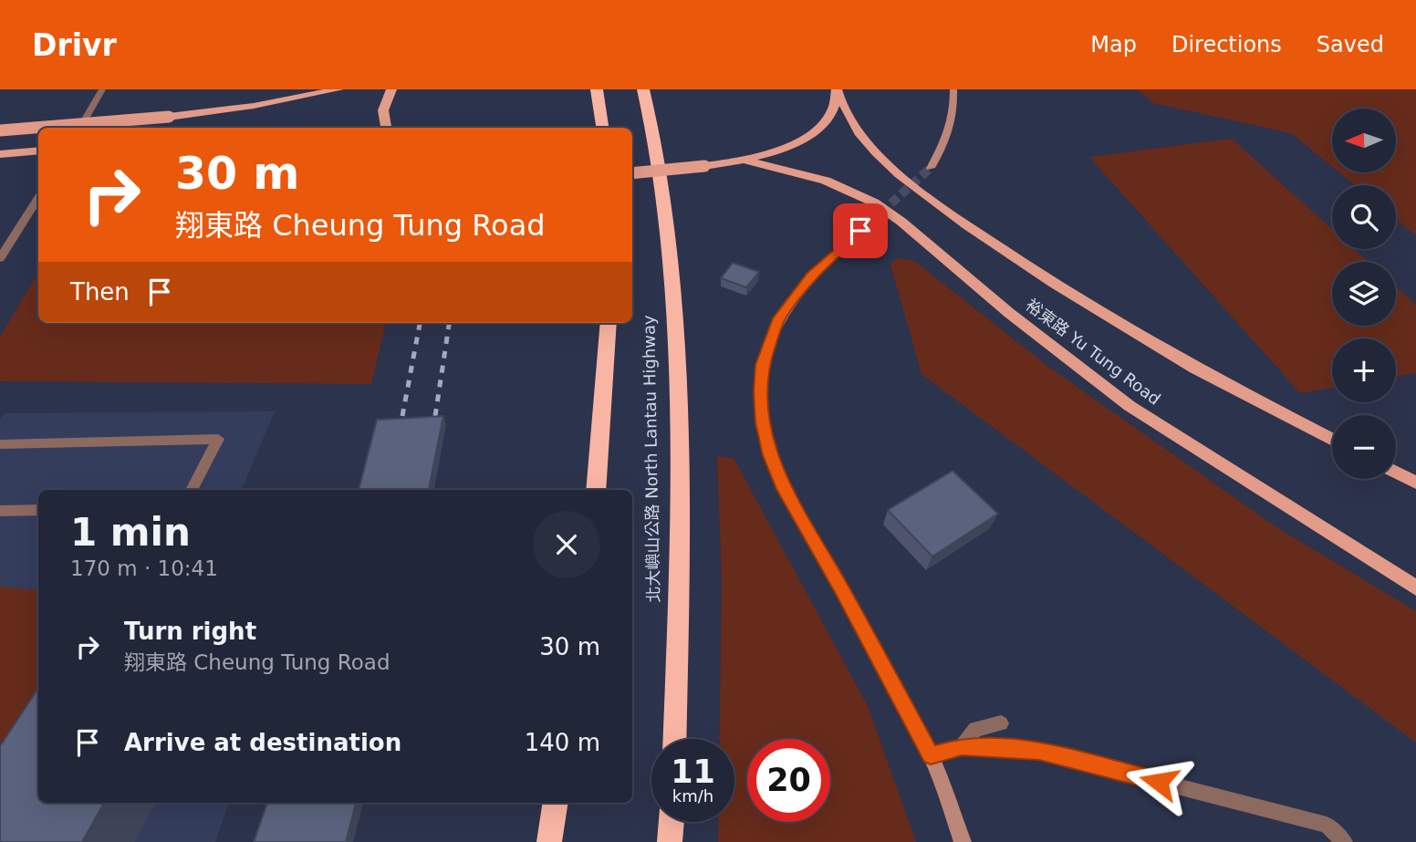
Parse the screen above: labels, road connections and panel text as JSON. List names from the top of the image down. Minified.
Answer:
{"streets":{"highway":["北大嶼山公路 North Lantau Highway"],"main road":["裕東路 Yu Tung Road"]},"north":"left","page":{"header":"Drivr","nav":["Map","Directions","Saved"],"map_buttons":["+","−"],"turn":["30 m","翔東路 Cheung Tung Road"],"then":"Then","heading":["1 min","170 m · 10:41"],"list":[{"name":"Turn right","note":"翔東路 Cheung Tung Road","value":"30 m"},{"name":"Arrive at destination","value":"140 m"}],"speed":"11 km/h","limit":"20"}}
